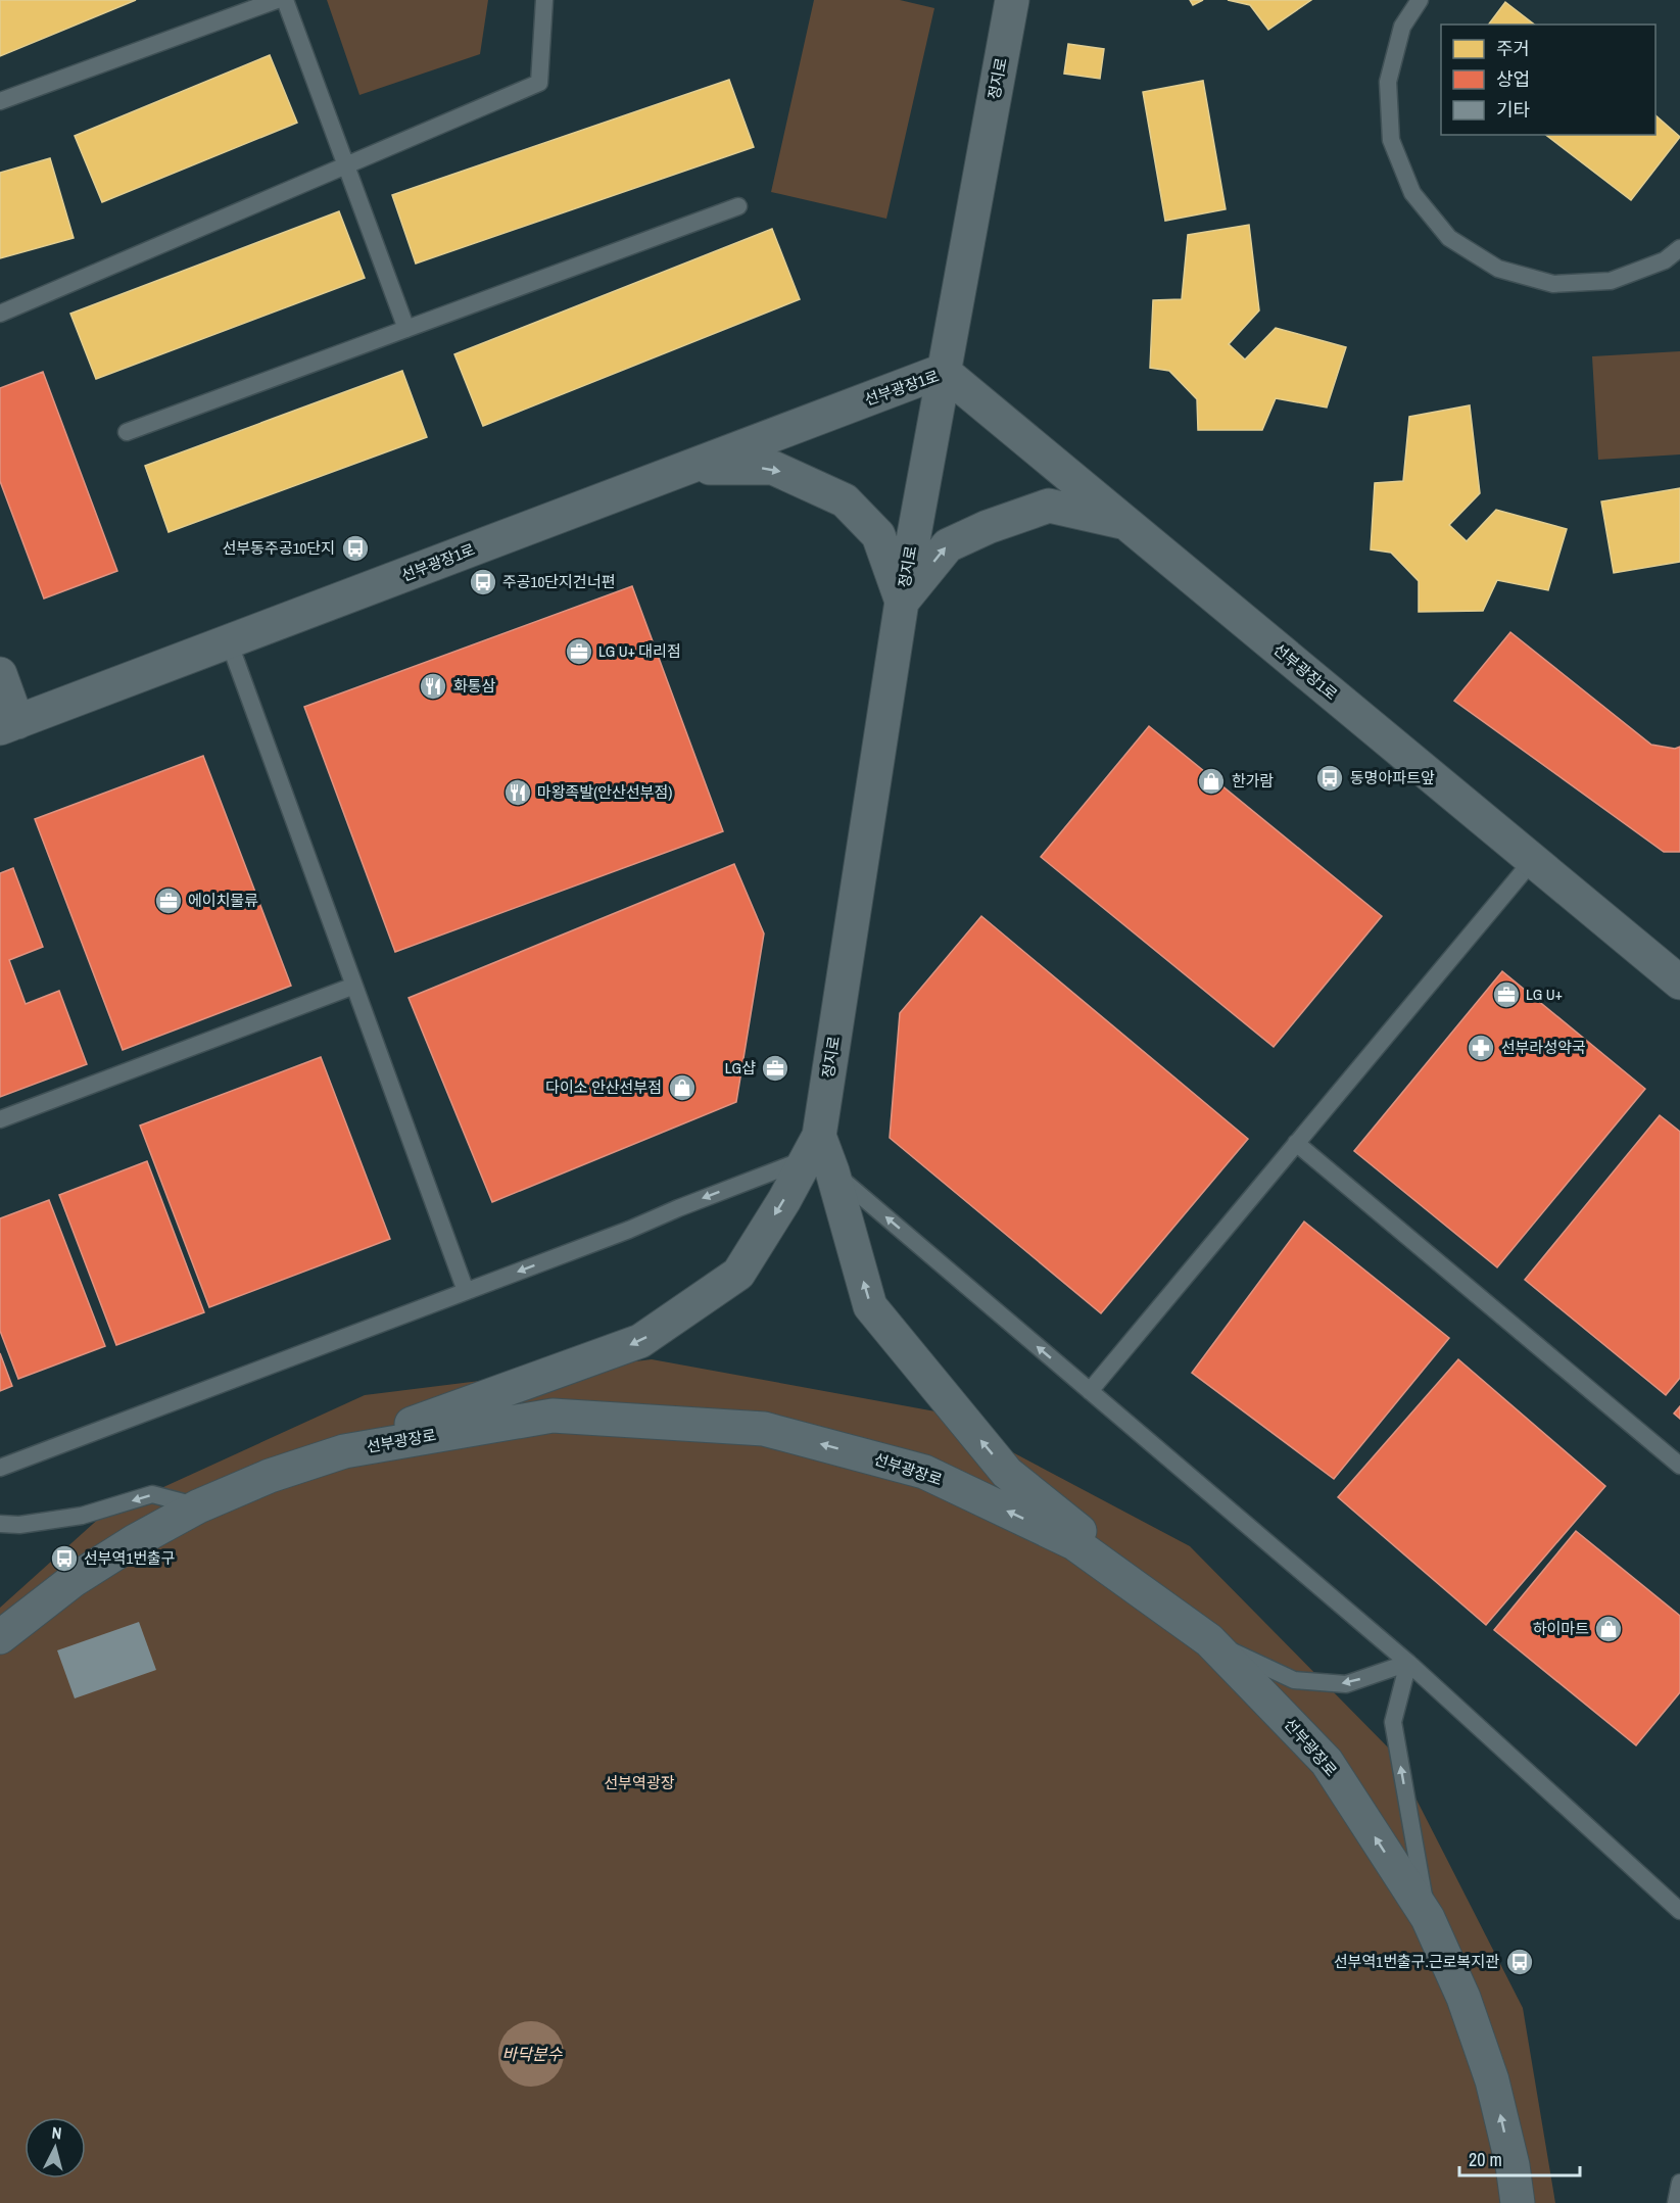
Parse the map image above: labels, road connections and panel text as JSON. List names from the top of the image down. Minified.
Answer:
{"streets":{"street":["정지로","선부광장1로","선부광장로"]},"crossings":[["정지로","선부광장1로"]],"water":["바닥분수"],"parks":["선부역광장"],"places":{"bus stop":["선부동주공10단지","주공10단지건너편","동명아파트앞","선부역1번출구","선부역1번출구.근로복지관"],"office":["LG U+ 대리점","에이치물류","LG U+","LG샵"],"restaurant":["화통삼","마왕족발(안산선부점)"],"shop":["한가람","다이소 안산선부점","하이마트"],"pharmacy":["선부라성약국"]},"legend":["주거","상업","기타"],"scale_bar":"20 m","north":"top"}
